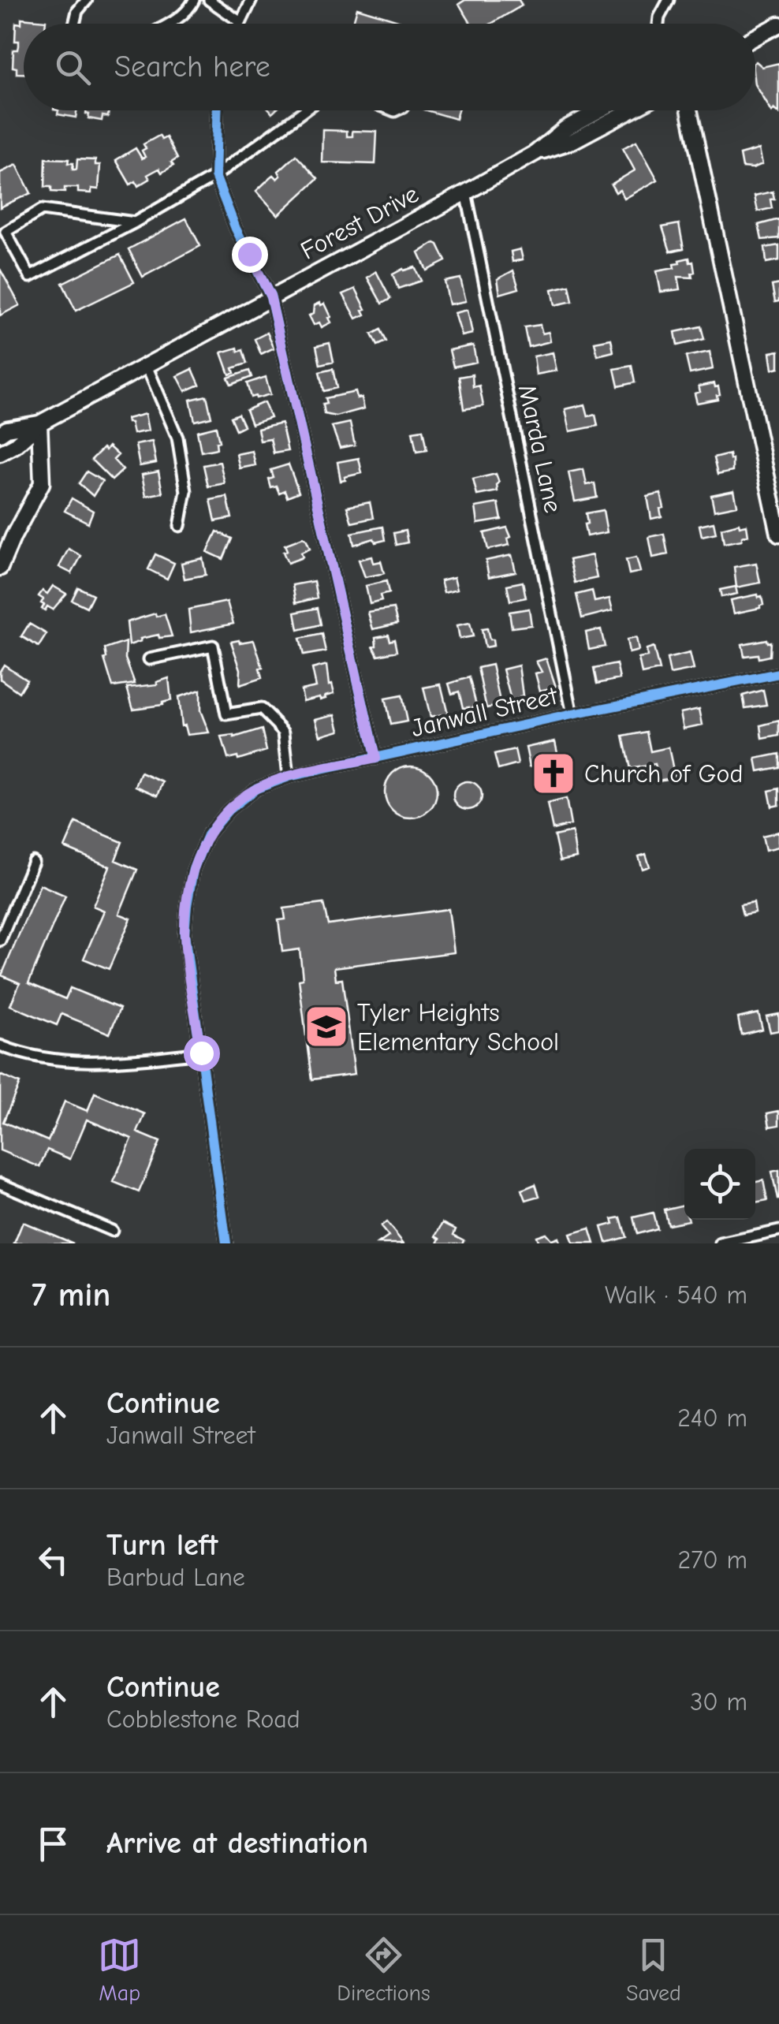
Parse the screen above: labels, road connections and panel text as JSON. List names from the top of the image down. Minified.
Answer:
{"streets":{"main road":["Forest Drive"],"street":["Marda Lane","Janwall Street"]},"crossings":[["Forest Drive","Marda Lane"],["Marda Lane","Janwall Street"]],"places":{"church":["Church of God"],"school or university":["Tyler Heights Elementary School"]},"page":{"search":"Search here","heading":["7 min","Walk · 540 m"],"list":[["Continue","Janwall Street","240 m"],["Turn left","Barbud Lane","270 m"],["Continue","Cobblestone Road","30 m"],"Arrive at destination"],"nav":["Map","Directions","Saved"]}}
